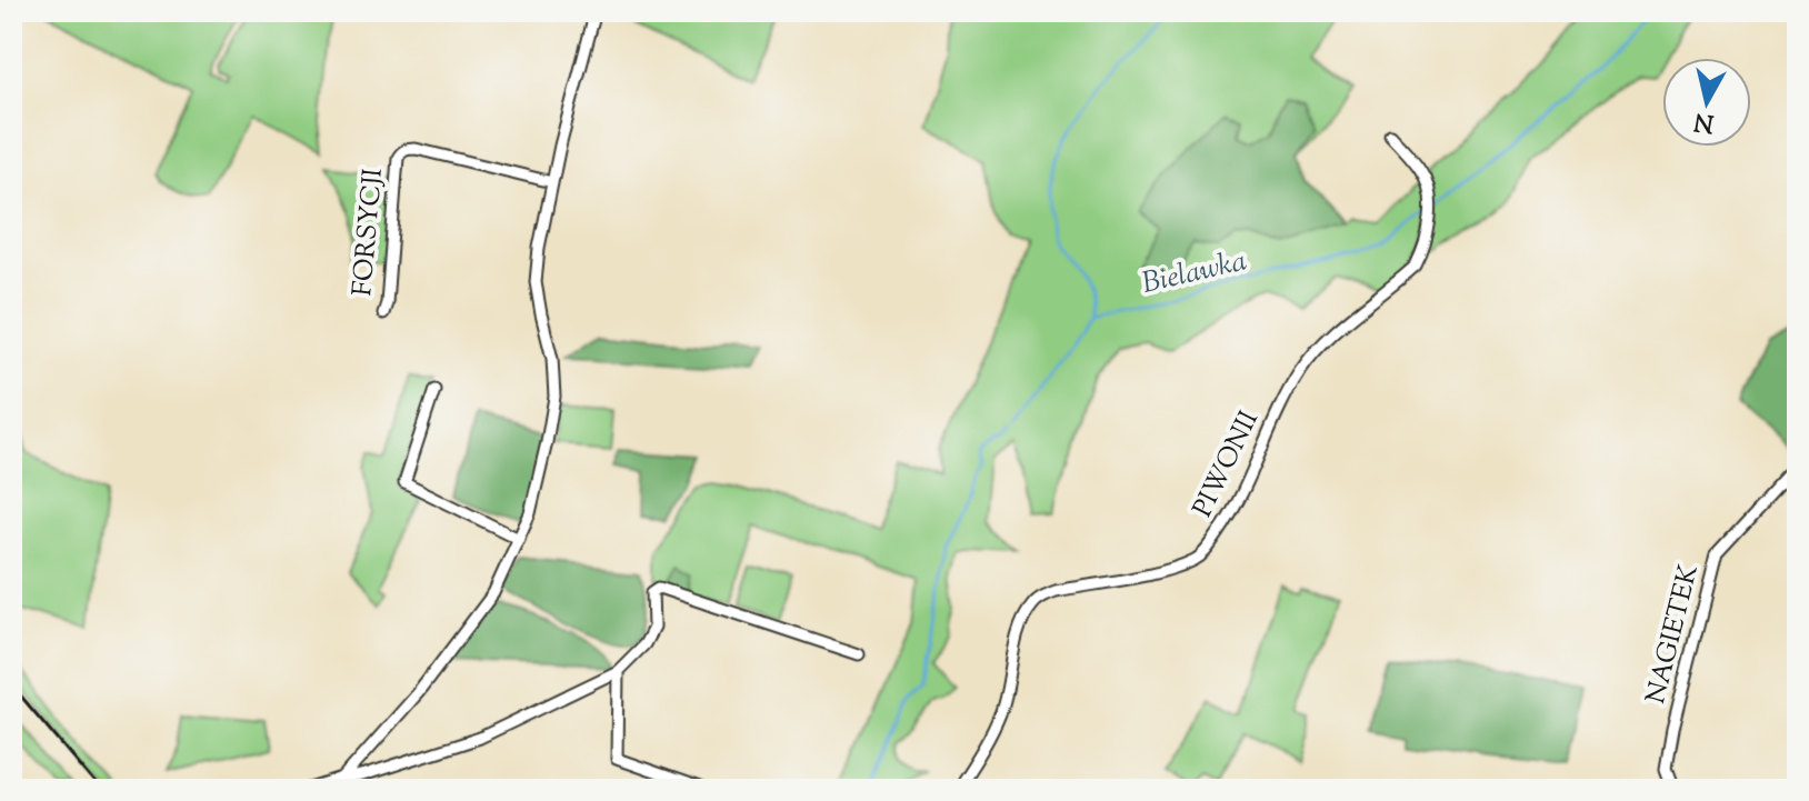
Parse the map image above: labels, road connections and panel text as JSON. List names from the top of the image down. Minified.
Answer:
{"streets":{"street":["FORSYCJI","PIWONII","NAGIETEK"]},"water":["Bielawka"],"north":"bottom"}
